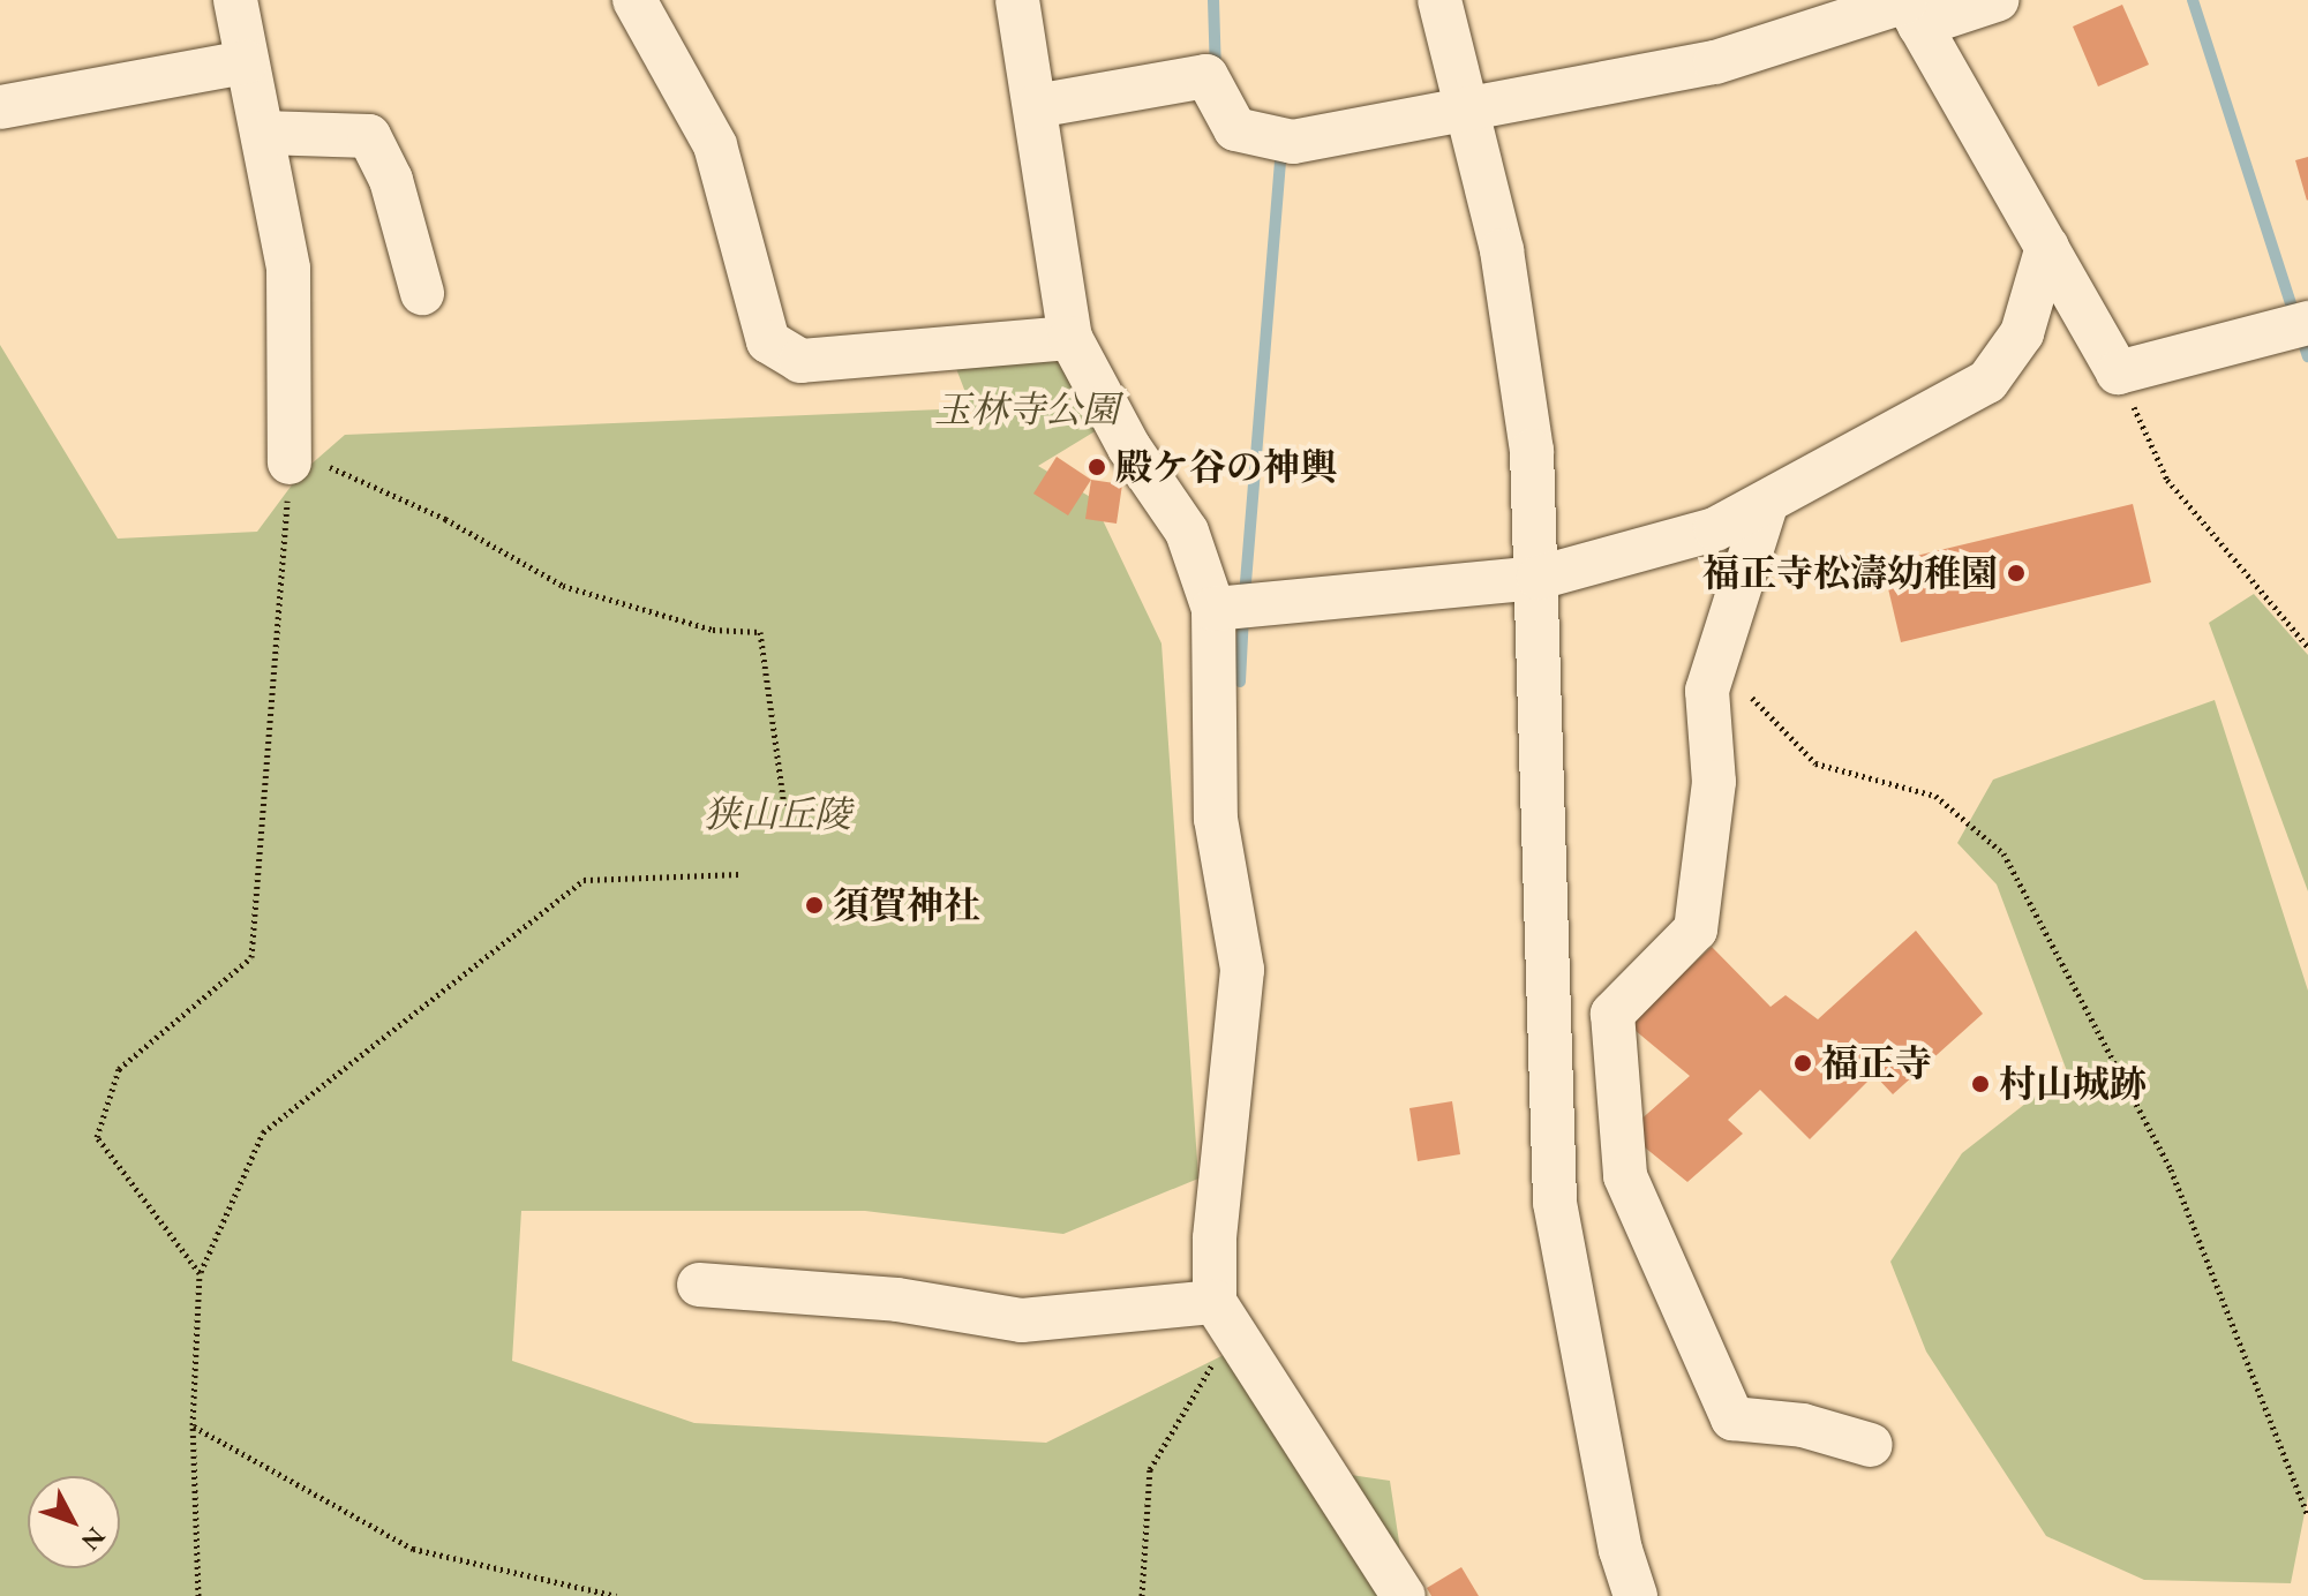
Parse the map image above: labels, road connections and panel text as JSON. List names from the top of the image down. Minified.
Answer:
{"parks":["玉林寺公園","狭山丘陵"],"places":["殿ケ谷の神輿","福正寺松濤幼稚園","須賀神社","福正寺","村山城跡"],"north":"bottom right"}
